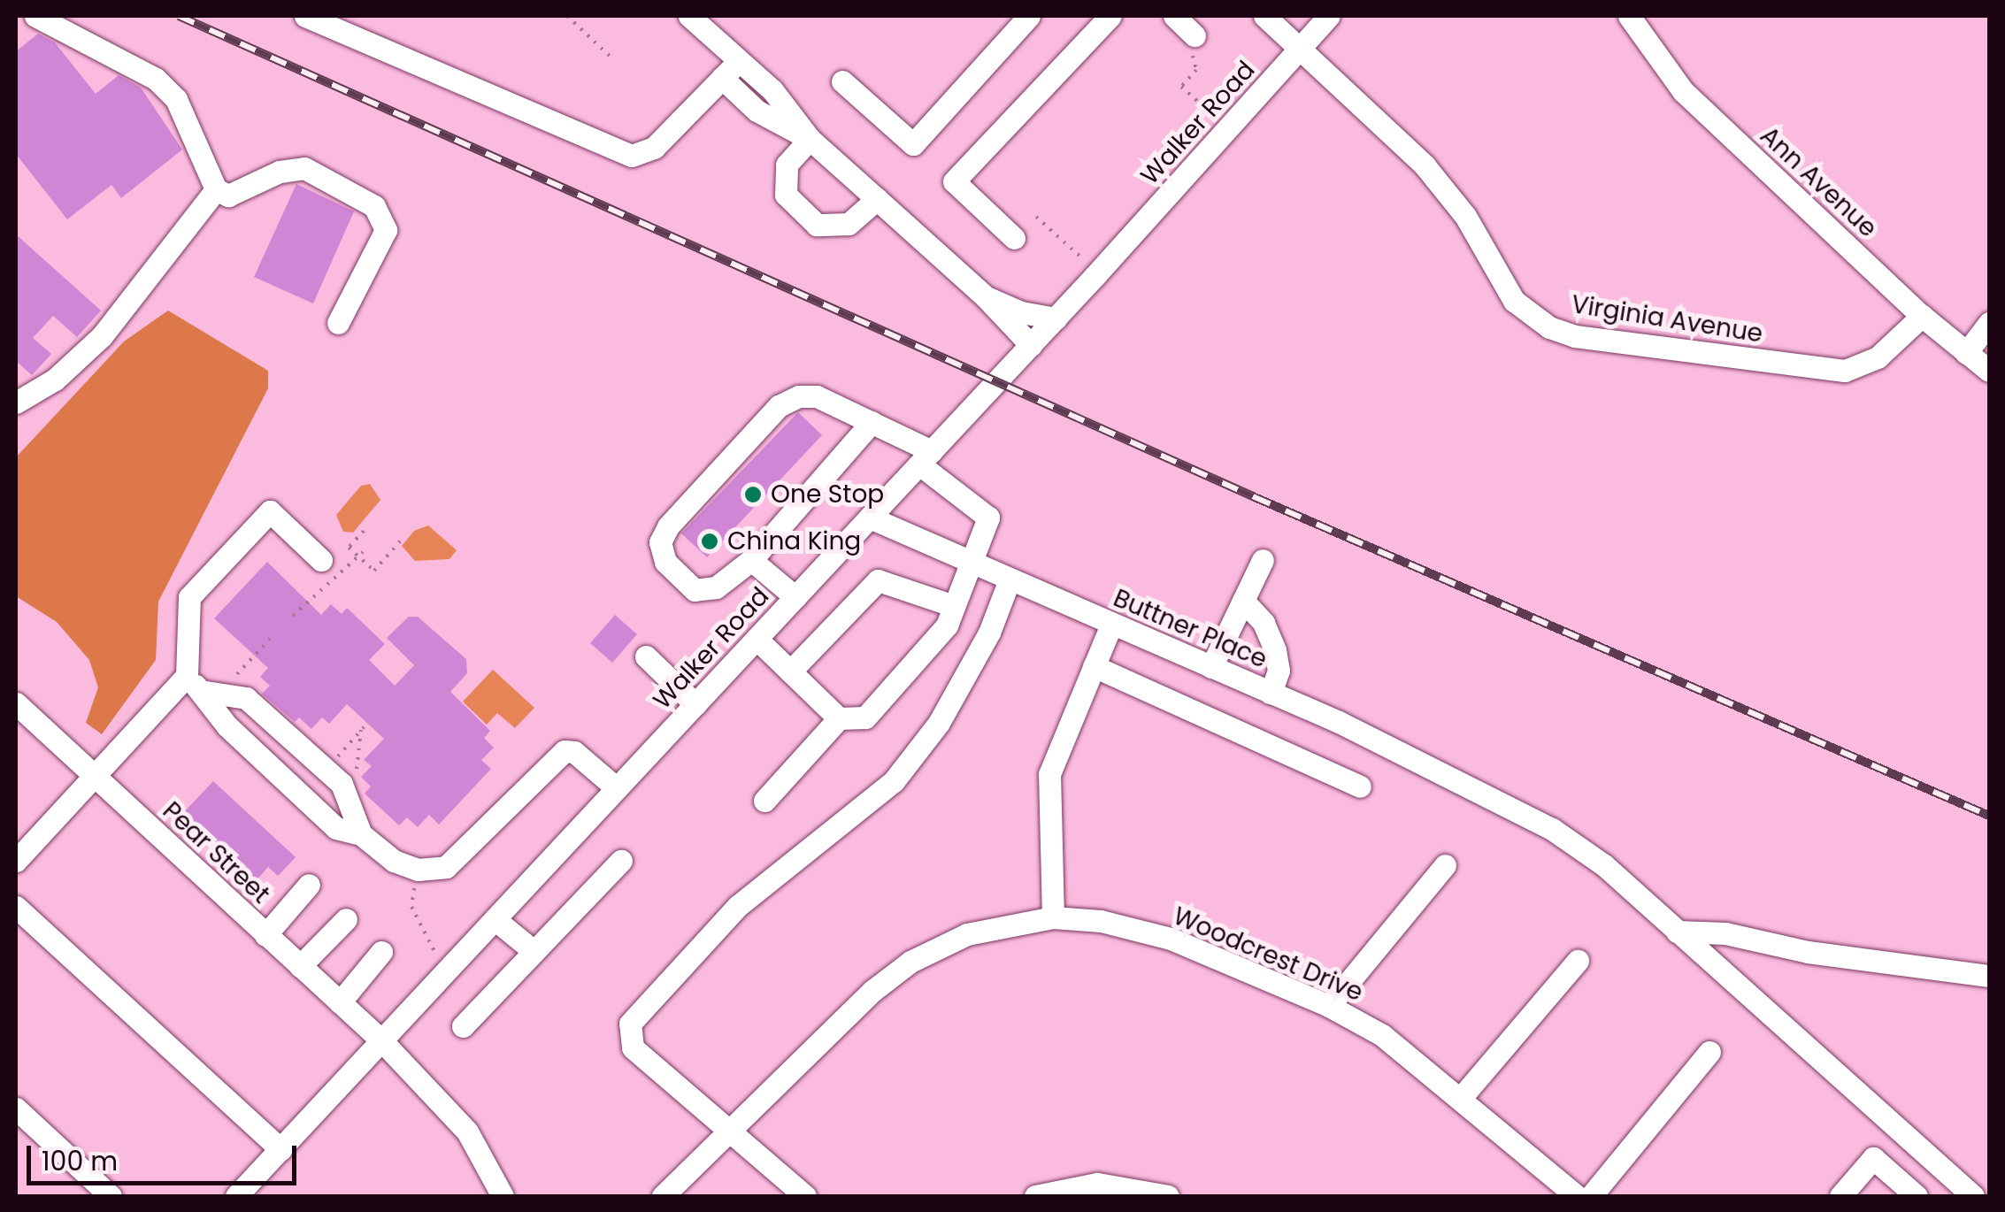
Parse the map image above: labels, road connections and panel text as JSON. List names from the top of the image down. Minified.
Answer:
{"streets":{"street":["Walker Road","Ann Avenue","Virginia Avenue","Buttner Place","Pear Street","Woodcrest Drive"]},"crossings":[["Walker Road","Virginia Avenue"],["Walker Road","Buttner Place"],["Walker Road","Pear Street"],["Ann Avenue","Virginia Avenue"]],"places":["One Stop","China King"],"scale_bar":"100 m"}
